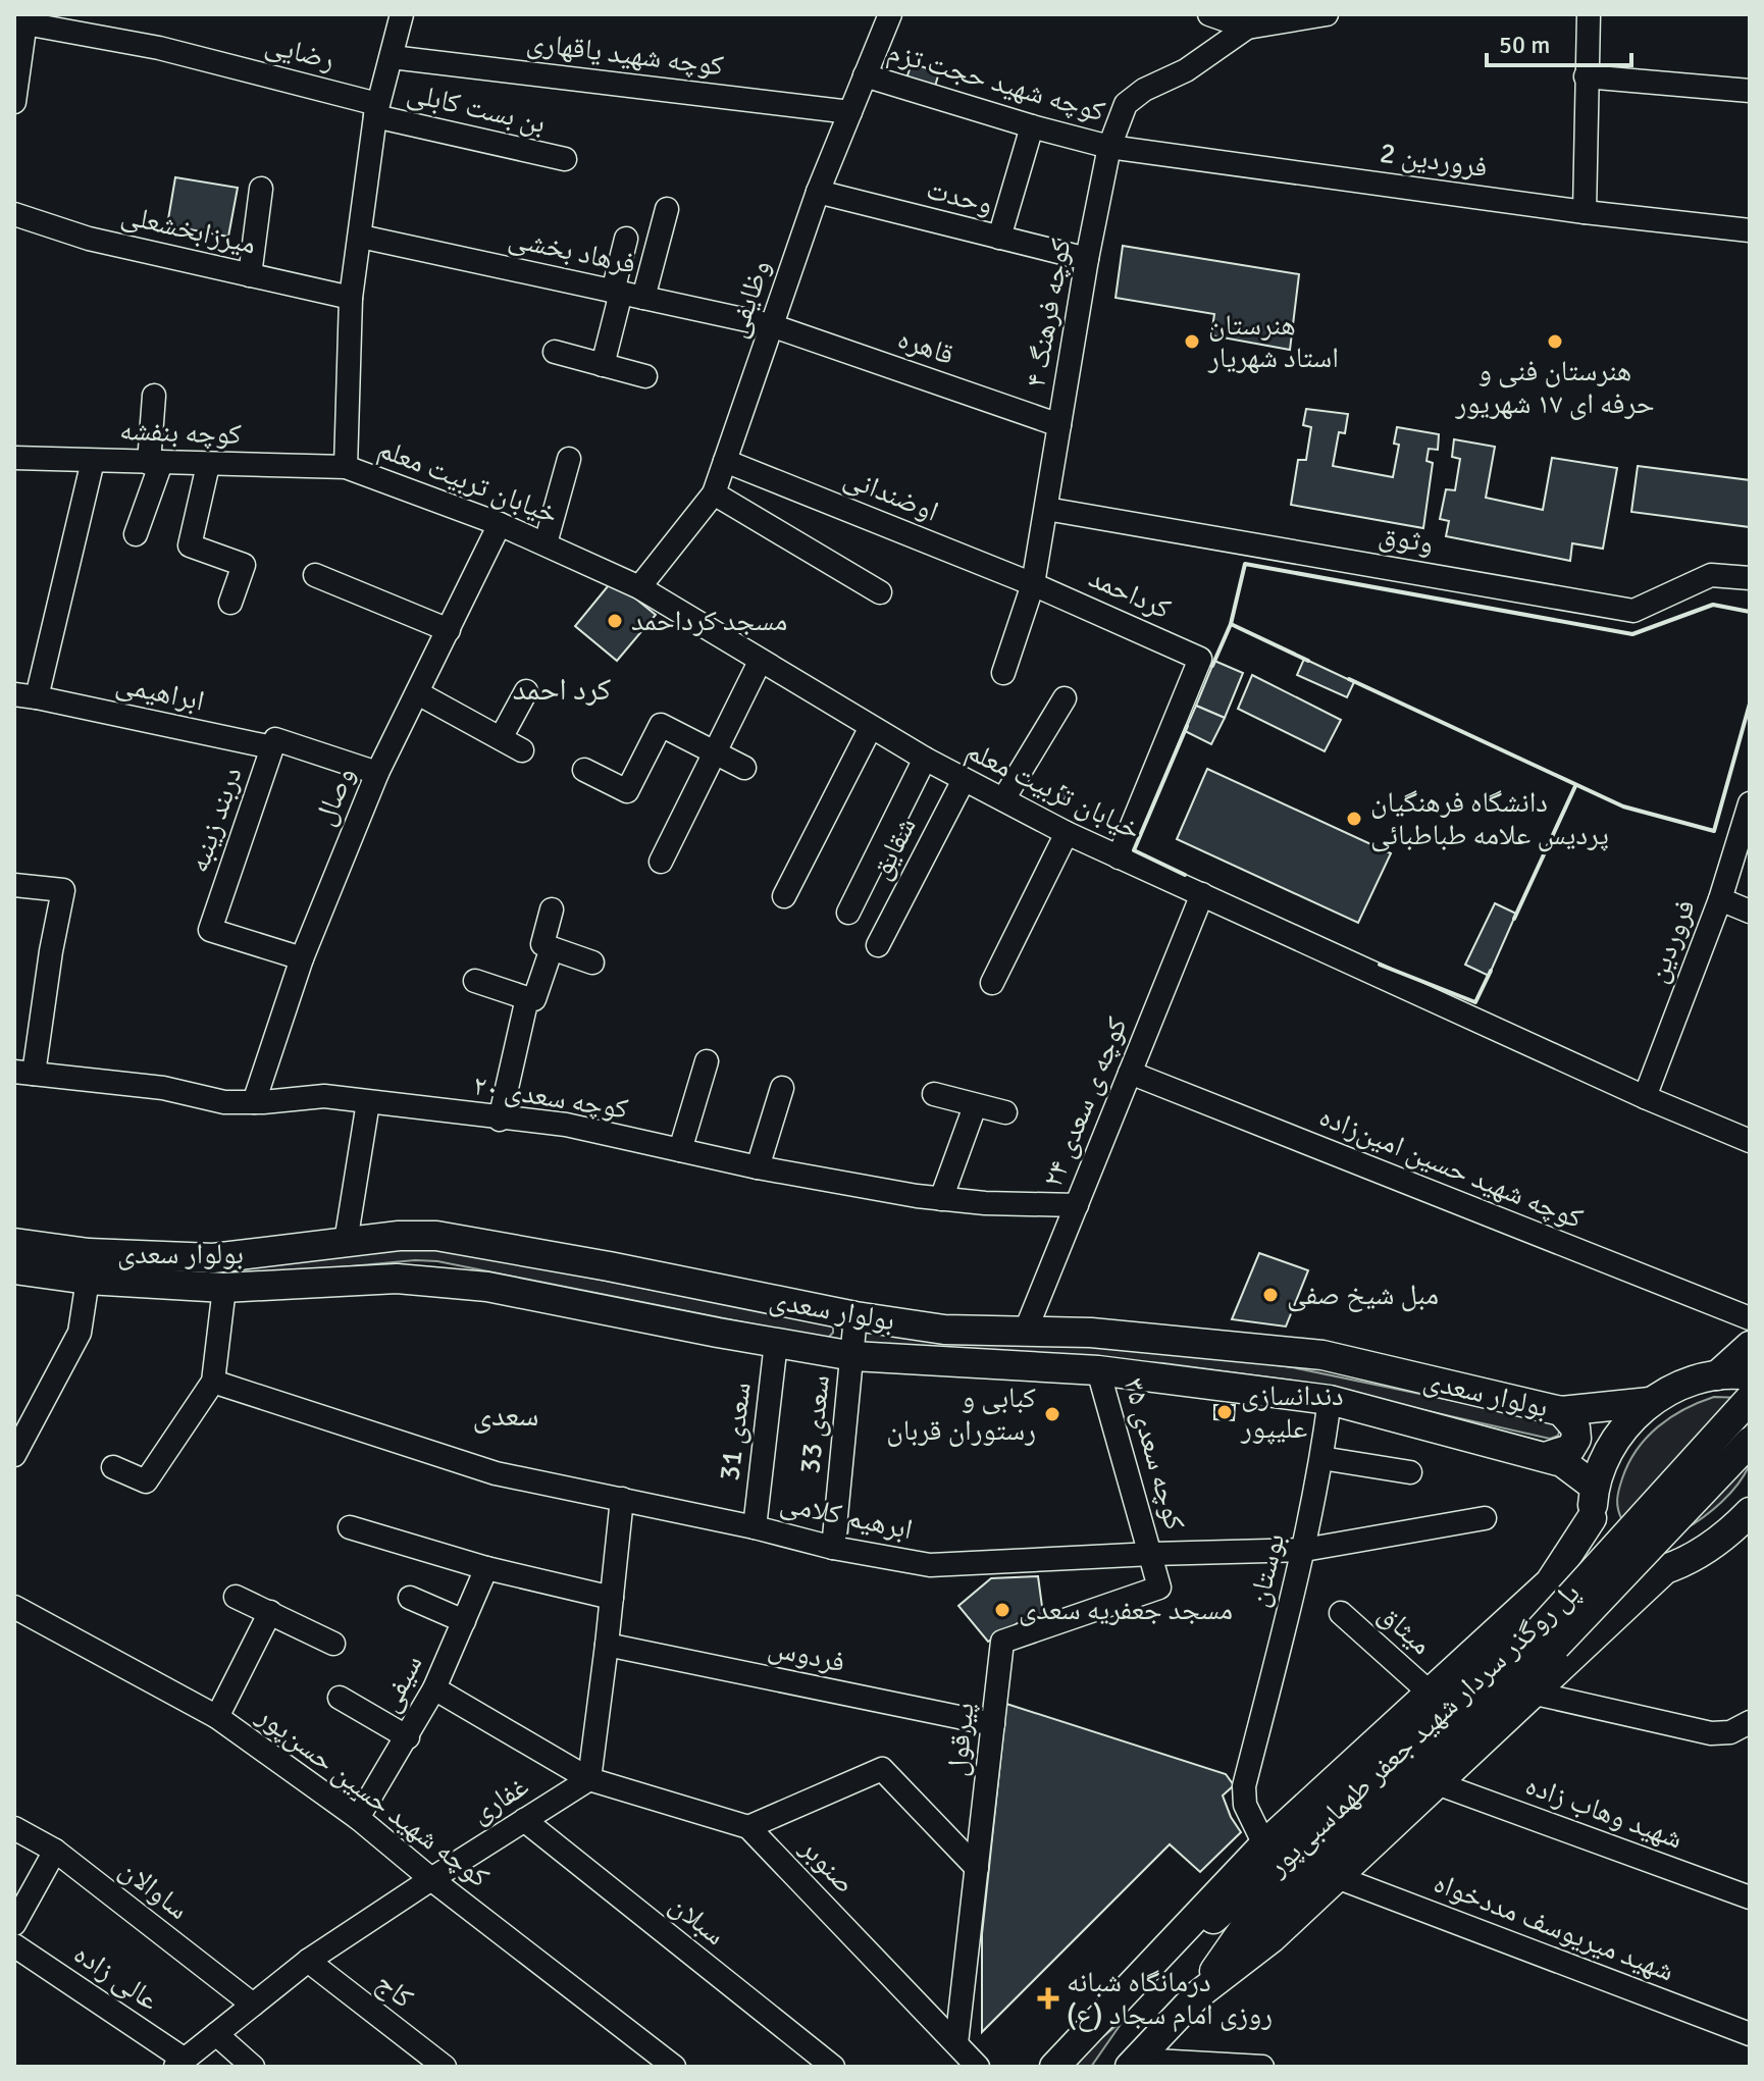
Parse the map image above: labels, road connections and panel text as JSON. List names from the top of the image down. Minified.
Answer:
{"streets":{"main road":["بولوار سعدی","پل روگذر سردار شهید جعفر طهماسبی‌پور"],"street":["رضایی","کوچه شهید یاقهاری","کوچه شهید حجت تزم","بن بست کابلی","فروردین 2","وحدت","میرزابخشعلی","فرهاد بخشی","وظایفی","کوچه فرهنگ ۴","قاهره","کوچه بنفشه","خیابان تربیت معلم","اوضندانی","وثوق","کرداحمد","ابراهیمی","وصال","دربند زینبه","شقایق","فروردین","کوچه سعدی ۲۰","کوچه ی سعدی ۲۴","کوچه شهید حسین امین‌زاده","سعدی 33","سعدی 31","کوچه سعدی ۳۵","ابرهیم کلامی","بوستان","میثاق","فردوس","سیفی","پیرقول","کوچه شهید حسین حسن‌پور","غفاری","شهید وهاب زاده","صنوبر","ساوالان","سبلان","شهید میریوسف مددخواه","عالی زاده","کاج"]},"crossings":[["رضایی","بن بست کابلی"],["کوچه شهید یاقهاری","وظایفی"],["کوچه شهید حجت تزم","فروردین 2"],["کوچه شهید حجت تزم","وظایفی"],["کوچه شهید حجت تزم","کوچه فرهنگ ۴"],["فروردین 2","کوچه فرهنگ ۴"],["وحدت","وظایفی"],["وحدت","کوچه فرهنگ ۴"],["فرهاد بخشی","وظایفی"],["فرهاد بخشی","قاهره"],["وظایفی","قاهره"],["وظایفی","خیابان تربیت معلم"],["وظایفی","اوضندانی"],["کوچه فرهنگ ۴","قاهره"],["کوچه فرهنگ ۴","اوضندانی"],["کوچه فرهنگ ۴","وثوق"],["کوچه فرهنگ ۴","کرداحمد"],["کوچه بنفشه","خیابان تربیت معلم"],["کوچه بنفشه","ابراهیمی"],["خیابان تربیت معلم","کرداحمد"],["خیابان تربیت معلم","وصال"],["خیابان تربیت معلم","شقایق"],["خیابان تربیت معلم","فروردین"],["خیابان تربیت معلم","کوچه ی سعدی ۲۴"],["اوضندانی","کرداحمد"],["ابراهیمی","دربند زینبه"],["وصال","دربند زینبه"],["وصال","کوچه سعدی ۲۰"],["کوچه سعدی ۲۰","کوچه ی سعدی ۲۴"],["کوچه ی سعدی ۲۴","کوچه شهید حسین امین‌زاده"],["کوچه ی سعدی ۲۴","بولوار سعدی"],["بولوار سعدی","سعدی 33"],["بولوار سعدی","سعدی 31"],["بولوار سعدی","کوچه سعدی ۳۵"],["بولوار سعدی","بوستان"],["سعدی 33","ابرهیم کلامی"],["سعدی 31","ابرهیم کلامی"],["کوچه سعدی ۳۵","ابرهیم کلامی"],["کوچه سعدی ۳۵","پیرقول"],["ابرهیم کلامی","بوستان"],["ابرهیم کلامی","پیرقول"],["فردوس","پیرقول"],["سیفی","کوچه شهید حسین حسن‌پور"],["سیفی","صنوبر"],["پیرقول","صنوبر"],["کوچه شهید حسین حسن‌پور","غفاری"],["غفاری","صنوبر"],["غفاری","ساوالان"],["غفاری","سبلان"],["غفاری","عالی زاده"],["غفاری","کاج"]],"districts":["کرد احمد","سعدی"],"places":{"other":["هنرستان استاد شهریار","هنرستان فنی و حرفه ای ۱۷ شهریور","مسجد کرداحمد","دانشگاه فرهنگیان پردیس علامه طباطبائی","مبل شیخ صفی","دندانسازی علیپور","کبابی و رستوران قربان","مسجد جعفریه سعدی"],"health":["درمانگاه شبانه روزی امام سجاد (ع)"]},"scale_bar":"50 m"}
